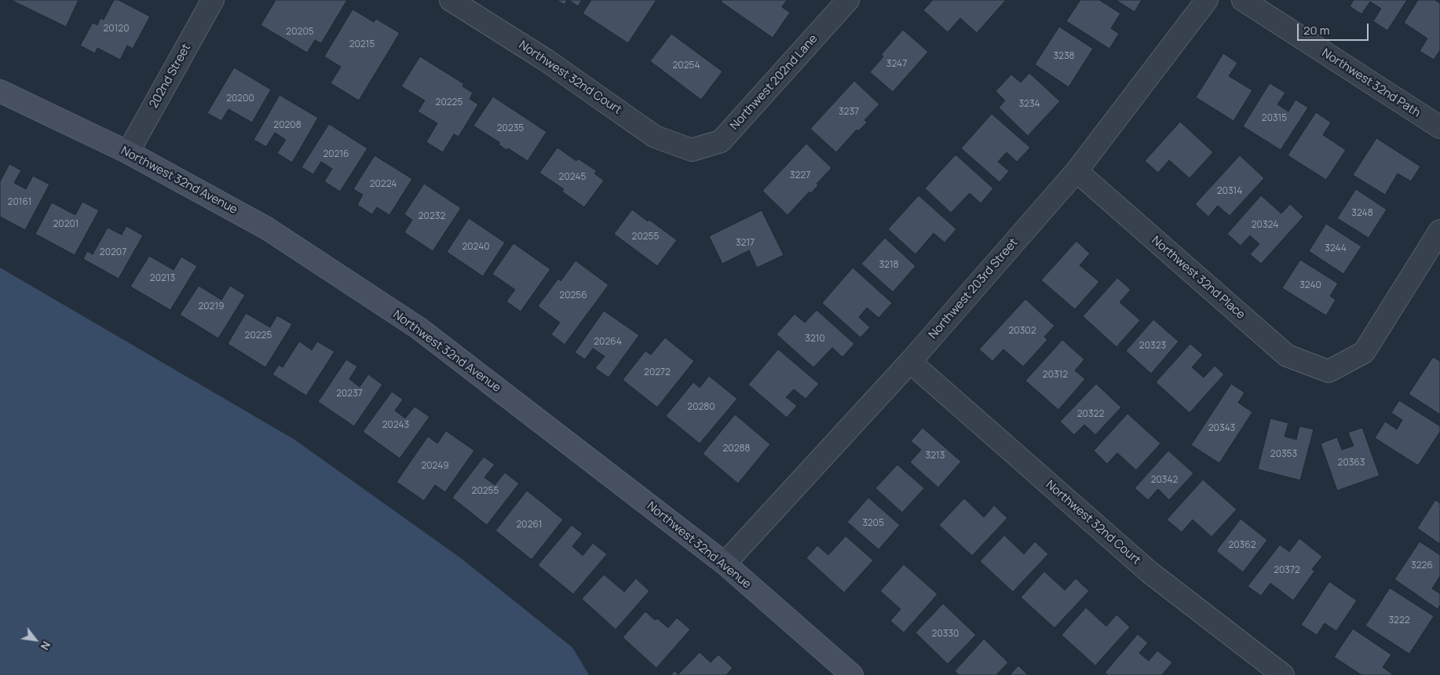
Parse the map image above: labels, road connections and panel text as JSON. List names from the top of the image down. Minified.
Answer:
{"streets":{"street":["202nd Street","Northwest 32nd Court","Northwest 202nd Lane","Northwest 32nd Path","Northwest 32nd Avenue","Northwest 32nd Place","Northwest 203rd Street"]},"crossings":[["202nd Street","Northwest 32nd Avenue"],["Northwest 32nd Court","Northwest 202nd Lane"],["Northwest 32nd Court","Northwest 203rd Street"],["Northwest 32nd Avenue","Northwest 203rd Street"],["Northwest 32nd Place","Northwest 203rd Street"]],"house_numbers":["20120","20205","20215","3238","3247","20254","20200","20225","3234","3237","20315","20208","20235","20216","3227","20245","20224","20314","20161","3248","20232","20201","20324","20255","3217","20240","3244","20207","3218","20213","3240","20256","20219","20302","20225","3210","20264","20323","20272","20312","20237","20280","20322","20243","20343","20288","20353","3213","20363","20249","20342","20255","3205","20261","20362","3226","20372","3222","20330"],"scale_bar":"20 m","north":"bottom right"}
